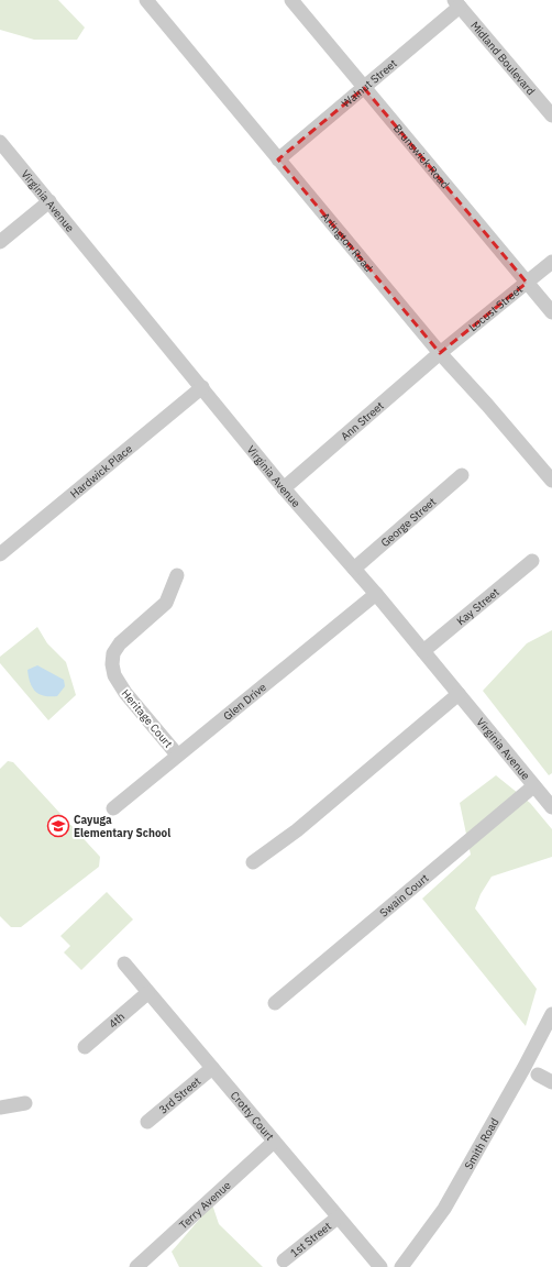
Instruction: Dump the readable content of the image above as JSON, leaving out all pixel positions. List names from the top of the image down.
{
  "streets": {
    "street": [
      "Midland Boulevard",
      "Walnut Street",
      "Brunswick Road",
      "Virginia Avenue",
      "Arlington Road",
      "Locust Street",
      "Ann Street",
      "Hardwick Place",
      "George Street",
      "Kay Street",
      "Glen Drive",
      "Heritage Court",
      "Swain Court",
      "4th",
      "3rd Street",
      "Crotty Court",
      "Smith Road",
      "Terry Avenue",
      "1st Street"
    ]
  },
  "crossings": [
    ["Midland Boulevard", "Walnut Street"],
    ["Walnut Street", "Brunswick Road"],
    ["Walnut Street", "Arlington Road"],
    ["Brunswick Road", "Locust Street"],
    ["Virginia Avenue", "Ann Street"],
    ["Virginia Avenue", "Hardwick Place"],
    ["Virginia Avenue", "George Street"],
    ["Virginia Avenue", "Kay Street"],
    ["Virginia Avenue", "Glen Drive"],
    ["Virginia Avenue", "Swain Court"],
    ["Arlington Road", "Locust Street"],
    ["Arlington Road", "Ann Street"],
    ["Locust Street", "Ann Street"],
    ["Glen Drive", "Heritage Court"],
    ["4th", "Crotty Court"],
    ["3rd Street", "Crotty Court"],
    ["Crotty Court", "Terry Avenue"],
    ["Crotty Court", "1st Street"]
  ],
  "places": {
    "school or university": ["Cayuga Elementary School"]
  }
}
